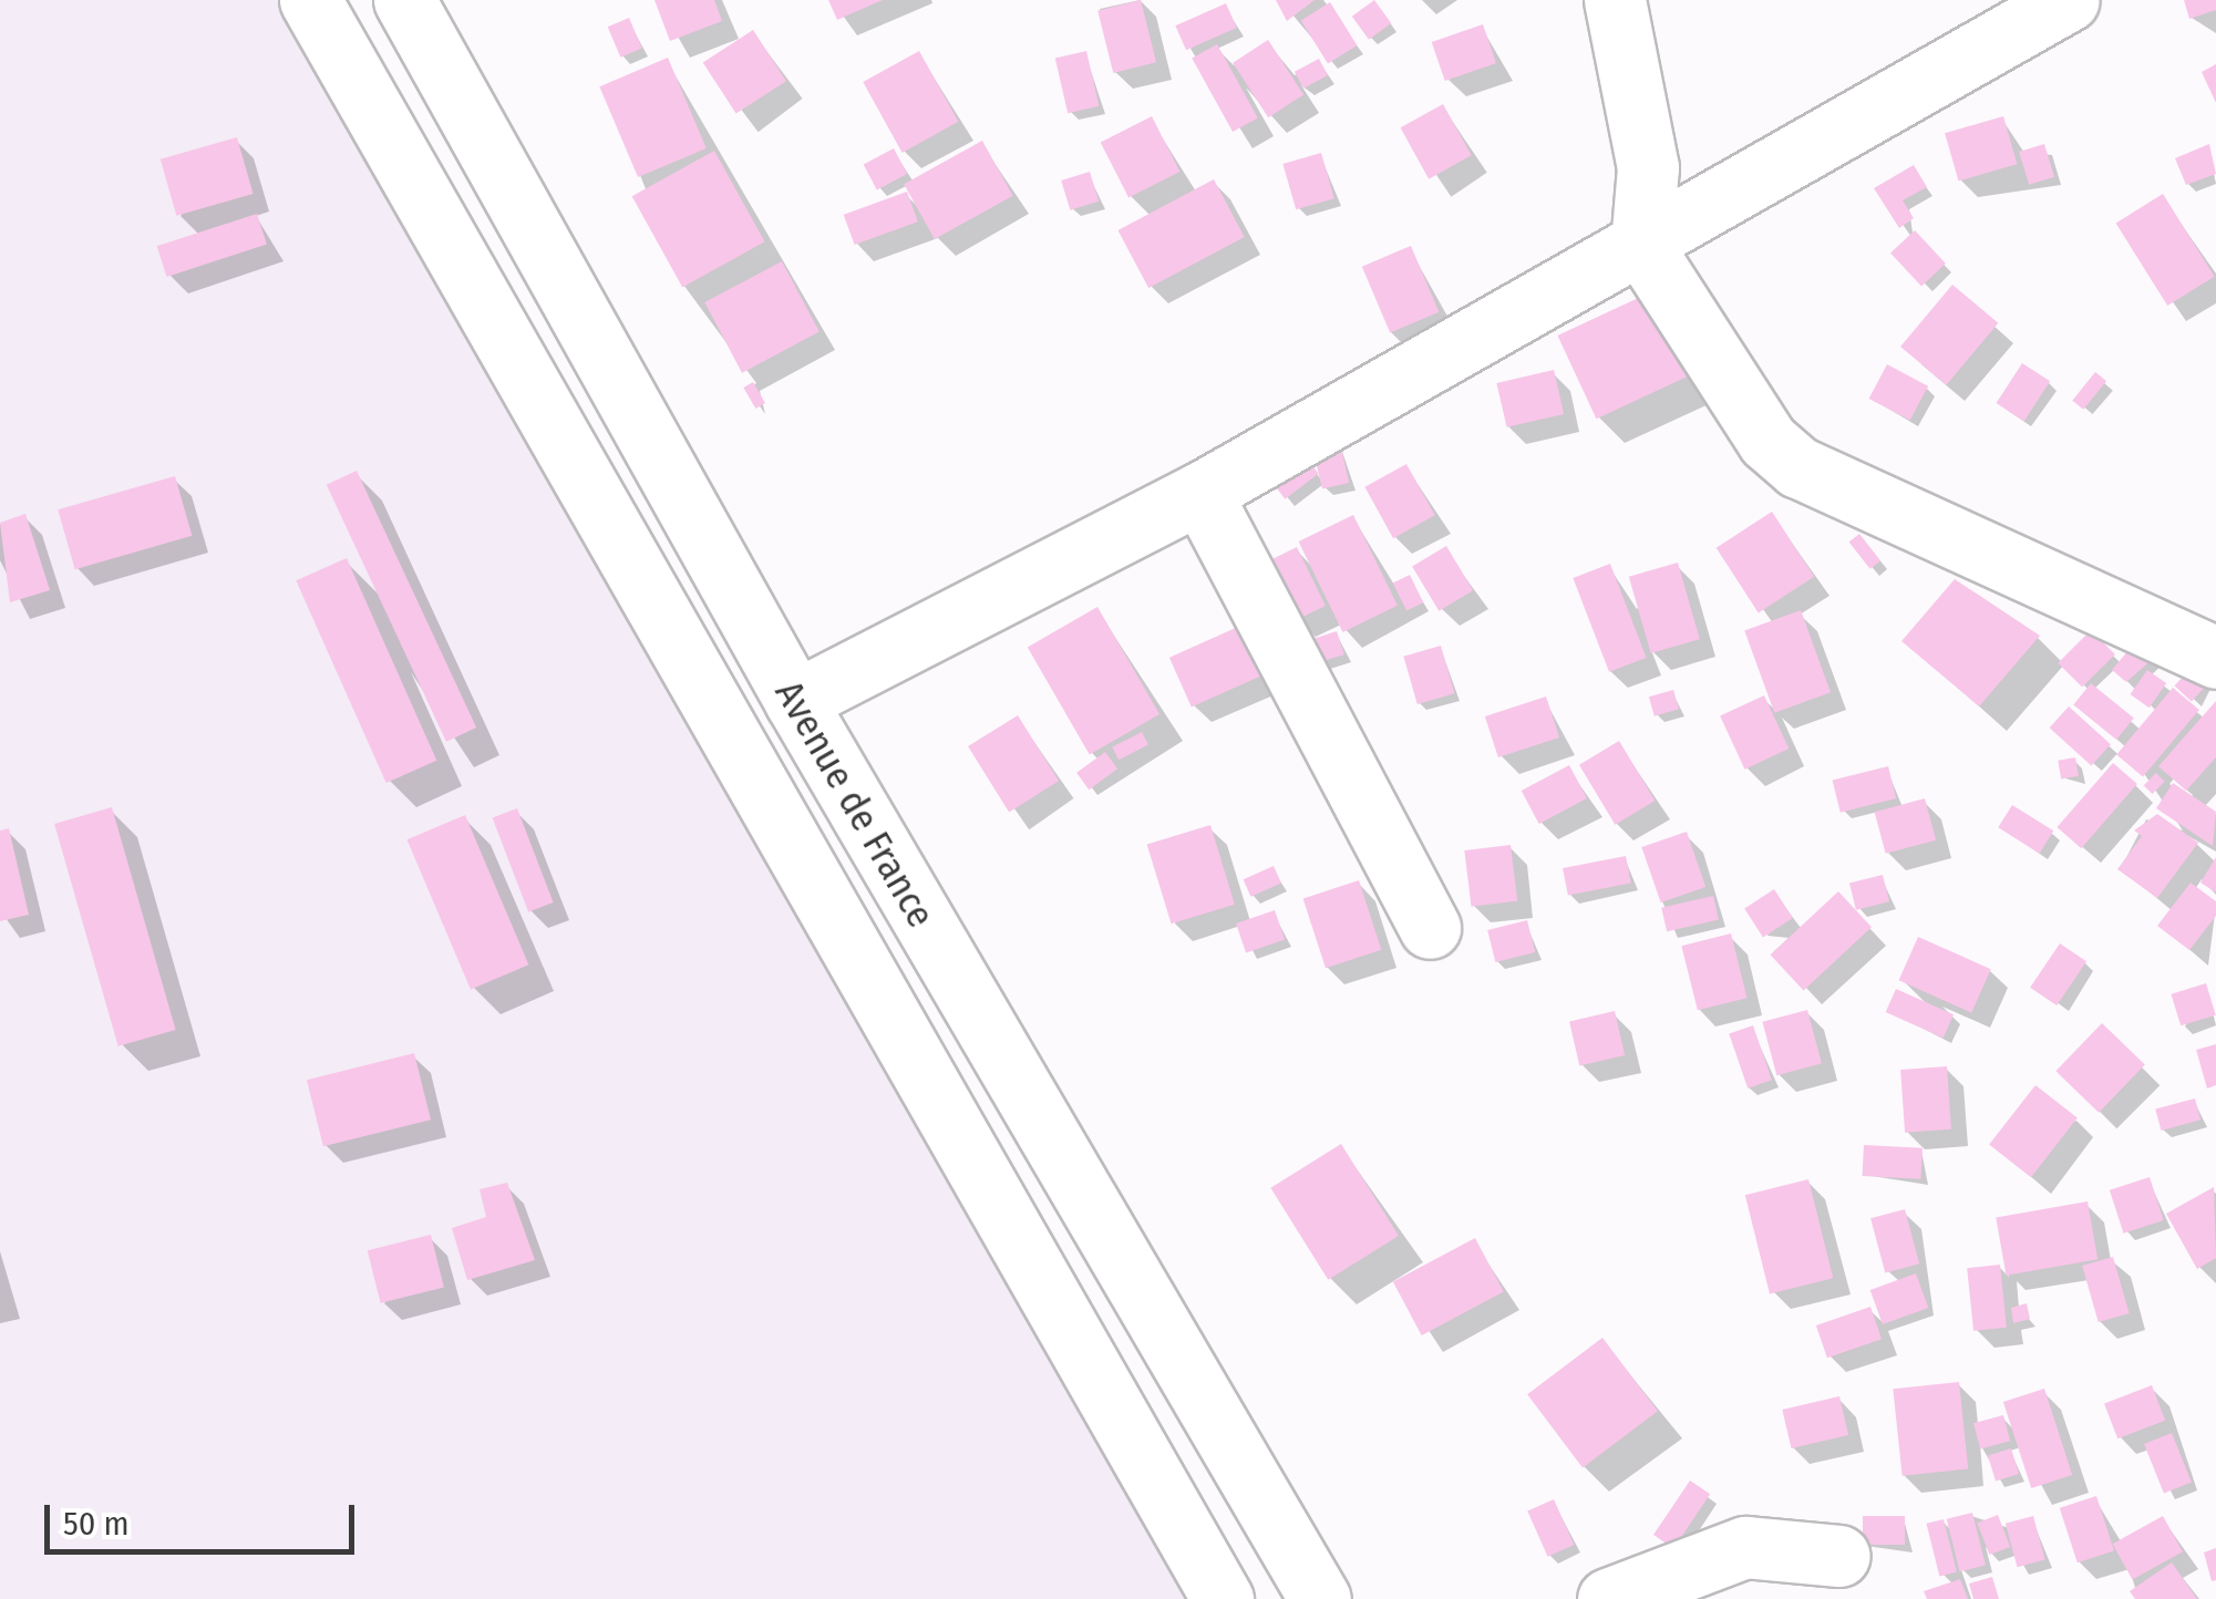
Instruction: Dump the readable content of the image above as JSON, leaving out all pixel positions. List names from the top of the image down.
{
  "streets": {
    "street": ["Avenue de France"]
  },
  "scale_bar": "50 m"
}
